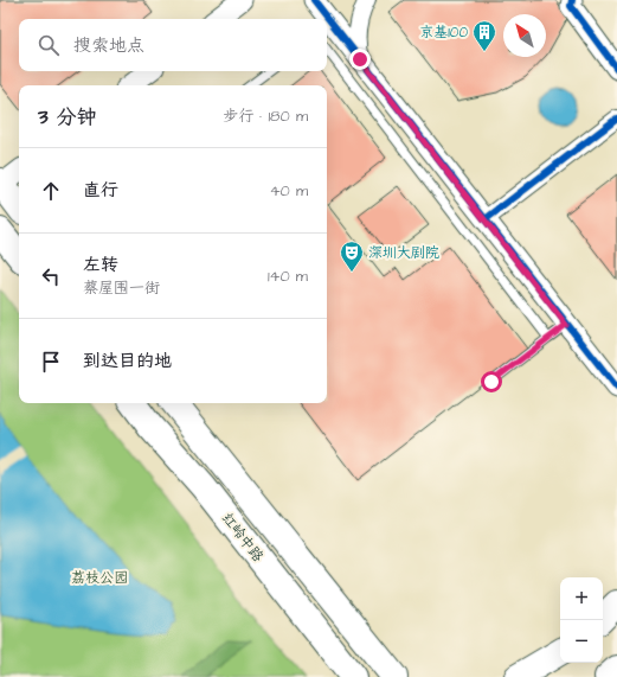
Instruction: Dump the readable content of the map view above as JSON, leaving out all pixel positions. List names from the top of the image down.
{
  "streets": {
    "main road": ["红岭中路"]
  },
  "parks": ["荔枝公园"],
  "places": {
    "building": ["京基100"],
    "theatre": ["深圳大剧院"]
  },
  "north": "top left",
  "page": {
    "search": "搜索地点",
    "heading": ["3 分钟", "步行 · 180 m"],
    "list": [
      ["直行", "40 m"],
      ["左转", "蔡屋围一街", "140 m"],
      "到达目的地"
    ],
    "map_buttons": ["+", "−"]
  }
}
